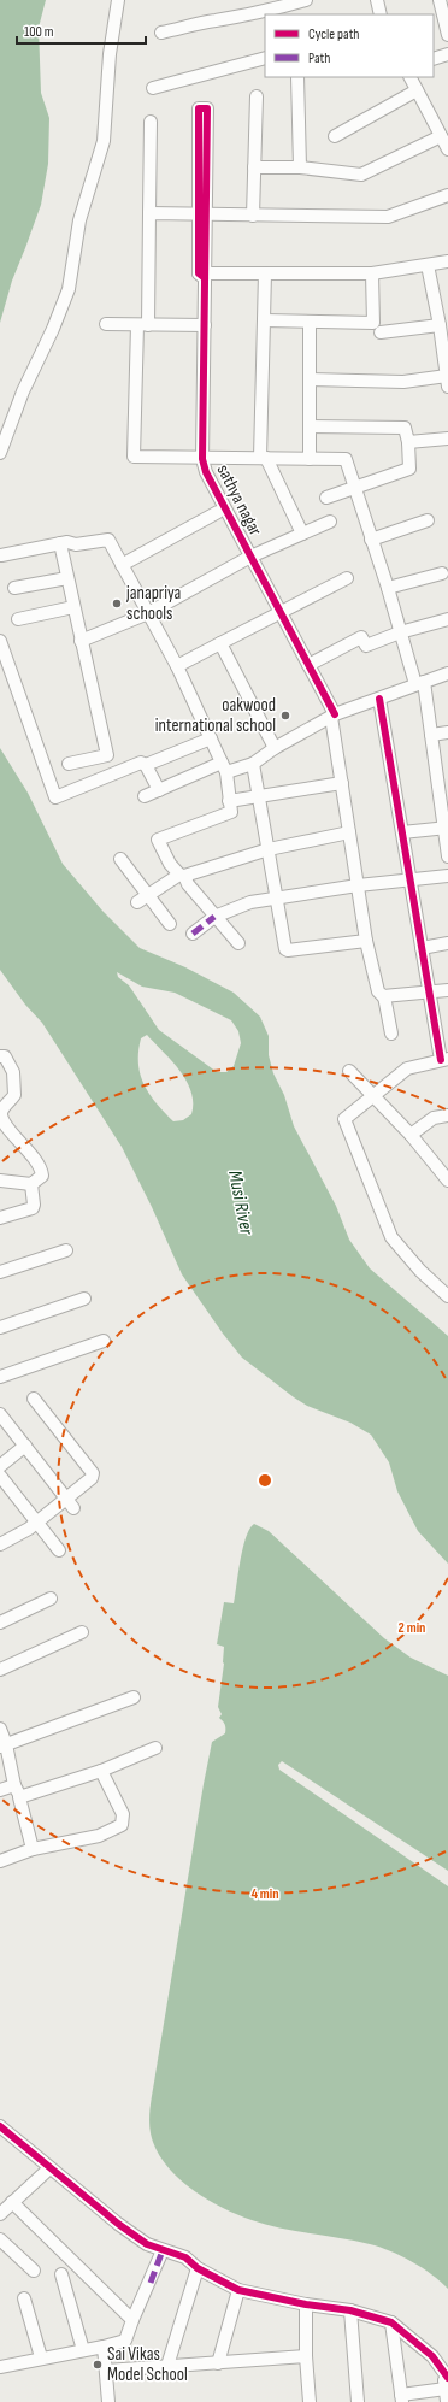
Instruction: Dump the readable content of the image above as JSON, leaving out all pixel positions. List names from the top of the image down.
{
  "streets": {
    "street": ["sathya nagar"]
  },
  "water": ["Musi River"],
  "places": ["janapriya schools", "oakwood international school", "Sai Vikas Model School"],
  "legend": ["Cycle path", "Path"],
  "scale_bar": "100 m",
  "rings": ["2 min", "4 min"]
}
